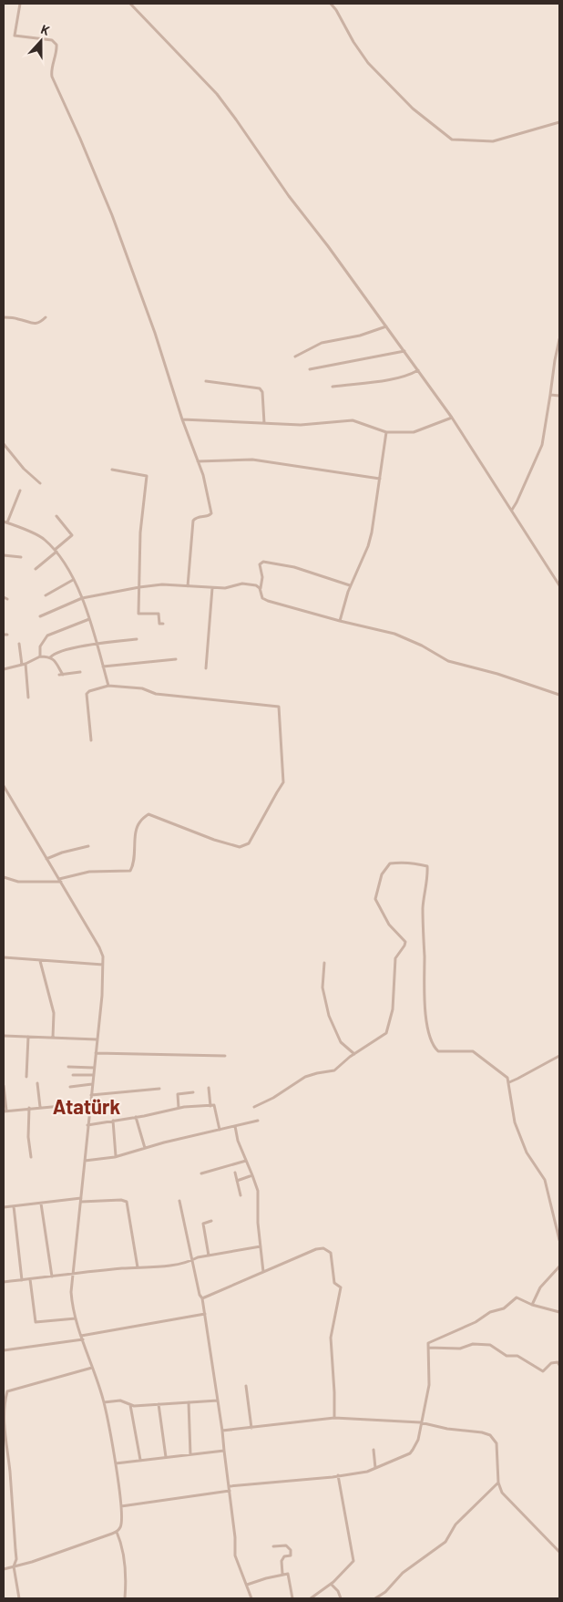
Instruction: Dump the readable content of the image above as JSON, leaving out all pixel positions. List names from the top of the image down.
{
  "districts": ["Atatürk"],
  "north": "top"
}
